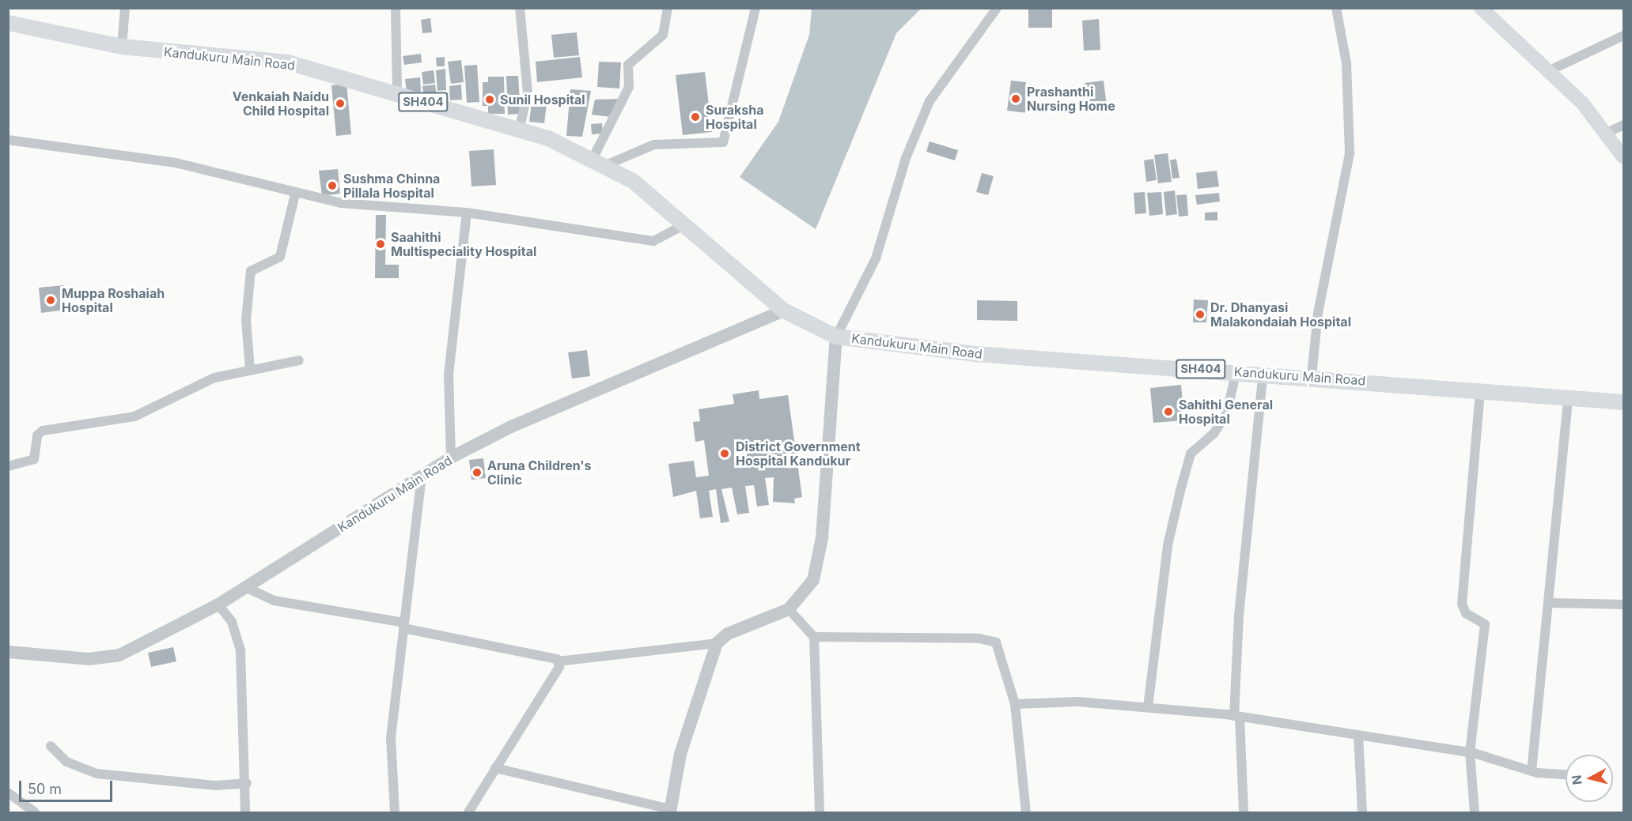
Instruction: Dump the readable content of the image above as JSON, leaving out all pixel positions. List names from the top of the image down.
{
  "streets": {
    "main road": ["Kandukuru Main Road", "SH404"]
  },
  "places": [
    "Prashanthi Nursing Home",
    "Sunil Hospital",
    "Venkaiah Naidu Child Hospital",
    "Suraksha Hospital",
    "Sushma Chinna Pillala Hospital",
    "Saahithi Multispeciality Hospital",
    "Muppa Roshaiah Hospital",
    "Dr. Dhanyasi Malakondaiah Hospital",
    "Sahithi General Hospital",
    "District Government Hospital Kandukur",
    "Aruna Children's Clinic"
  ],
  "scale_bar": "50 m",
  "north": "left"
}
